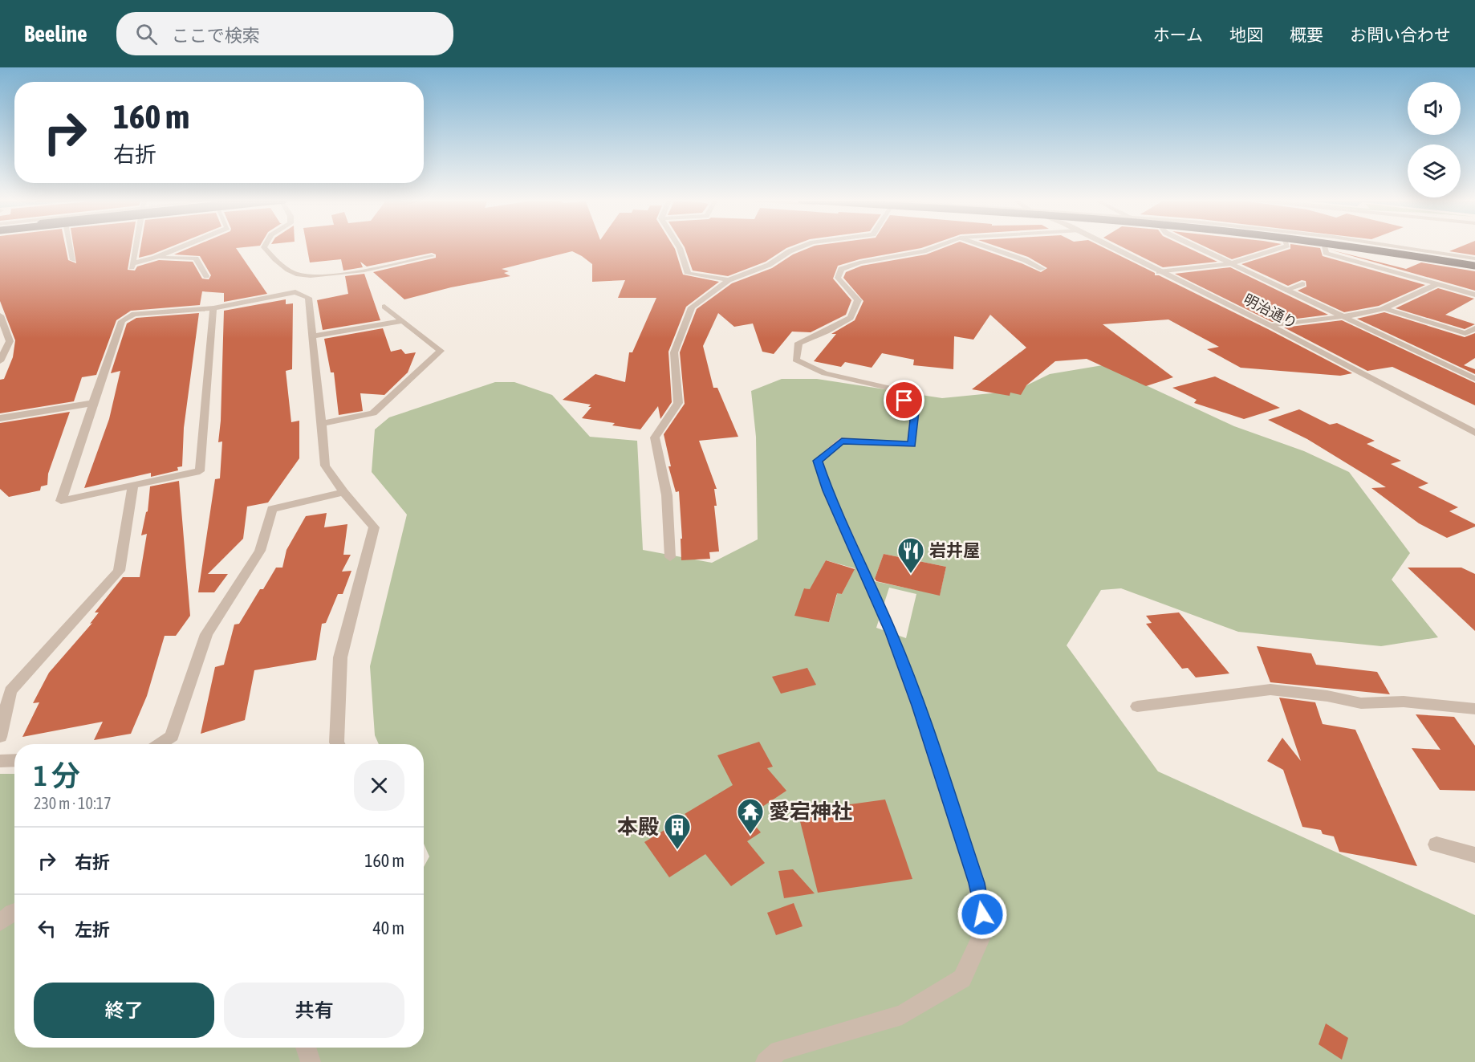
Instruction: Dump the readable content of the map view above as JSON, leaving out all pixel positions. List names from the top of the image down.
{
  "streets": {
    "street": ["明治通り"]
  },
  "places": {
    "restaurant": ["岩井屋"],
    "temple": ["愛宕神社"],
    "building": ["本殿"]
  },
  "page": {
    "header": "Beeline",
    "search": "ここで検索",
    "nav": [
      "ホーム",
      "地図",
      "概要",
      "お問い合わせ"
    ],
    "turn": ["160 m", "右折"],
    "heading": ["1 分", "230 m · 10:17"],
    "list": [
      {
        "name": "右折",
        "value": "160 m"
      },
      {
        "name": "左折",
        "value": "40 m"
      }
    ],
    "buttons": ["終了", "共有"]
  }
}
